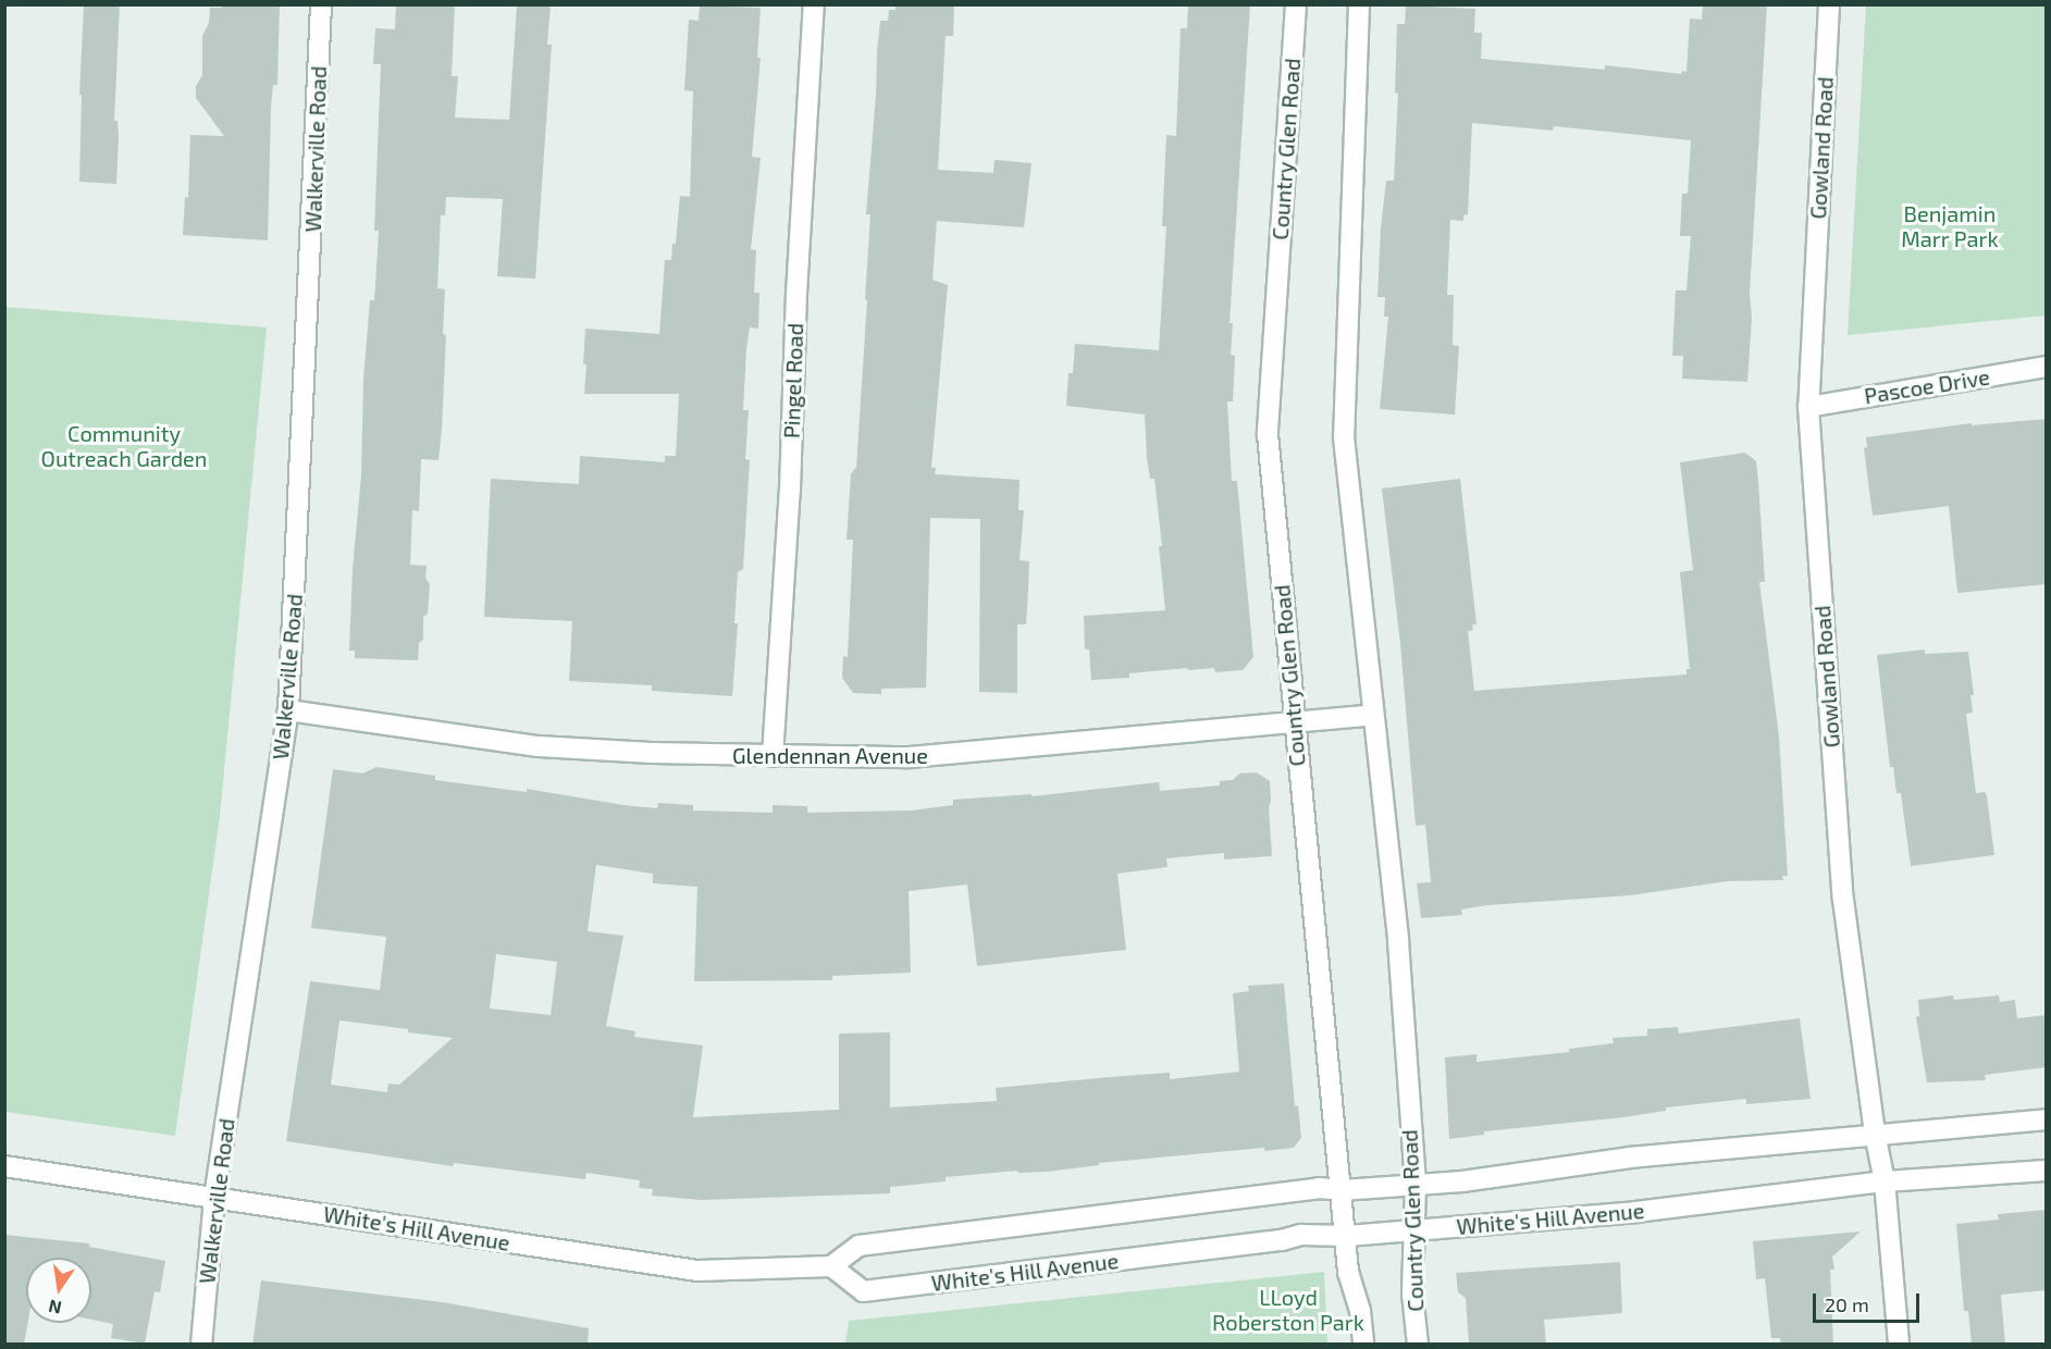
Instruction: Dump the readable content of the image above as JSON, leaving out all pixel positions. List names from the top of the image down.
{
  "streets": {
    "street": [
      "Gowland Road",
      "Walkerville Road",
      "Country Glen Road",
      "Pingel Road",
      "Pascoe Drive",
      "Glendennan Avenue",
      "White's Hill Avenue"
    ]
  },
  "crossings": [
    ["Gowland Road", "Pascoe Drive"],
    ["Gowland Road", "White's Hill Avenue"],
    ["Walkerville Road", "Glendennan Avenue"],
    ["Walkerville Road", "White's Hill Avenue"],
    ["Country Glen Road", "Glendennan Avenue"],
    ["Country Glen Road", "White's Hill Avenue"],
    ["Pingel Road", "Glendennan Avenue"]
  ],
  "parks": ["Benjamin Marr Park", "Community Outreach Garden", "LLoyd Roberston Park"],
  "scale_bar": "20 m",
  "north": "bottom"
}
